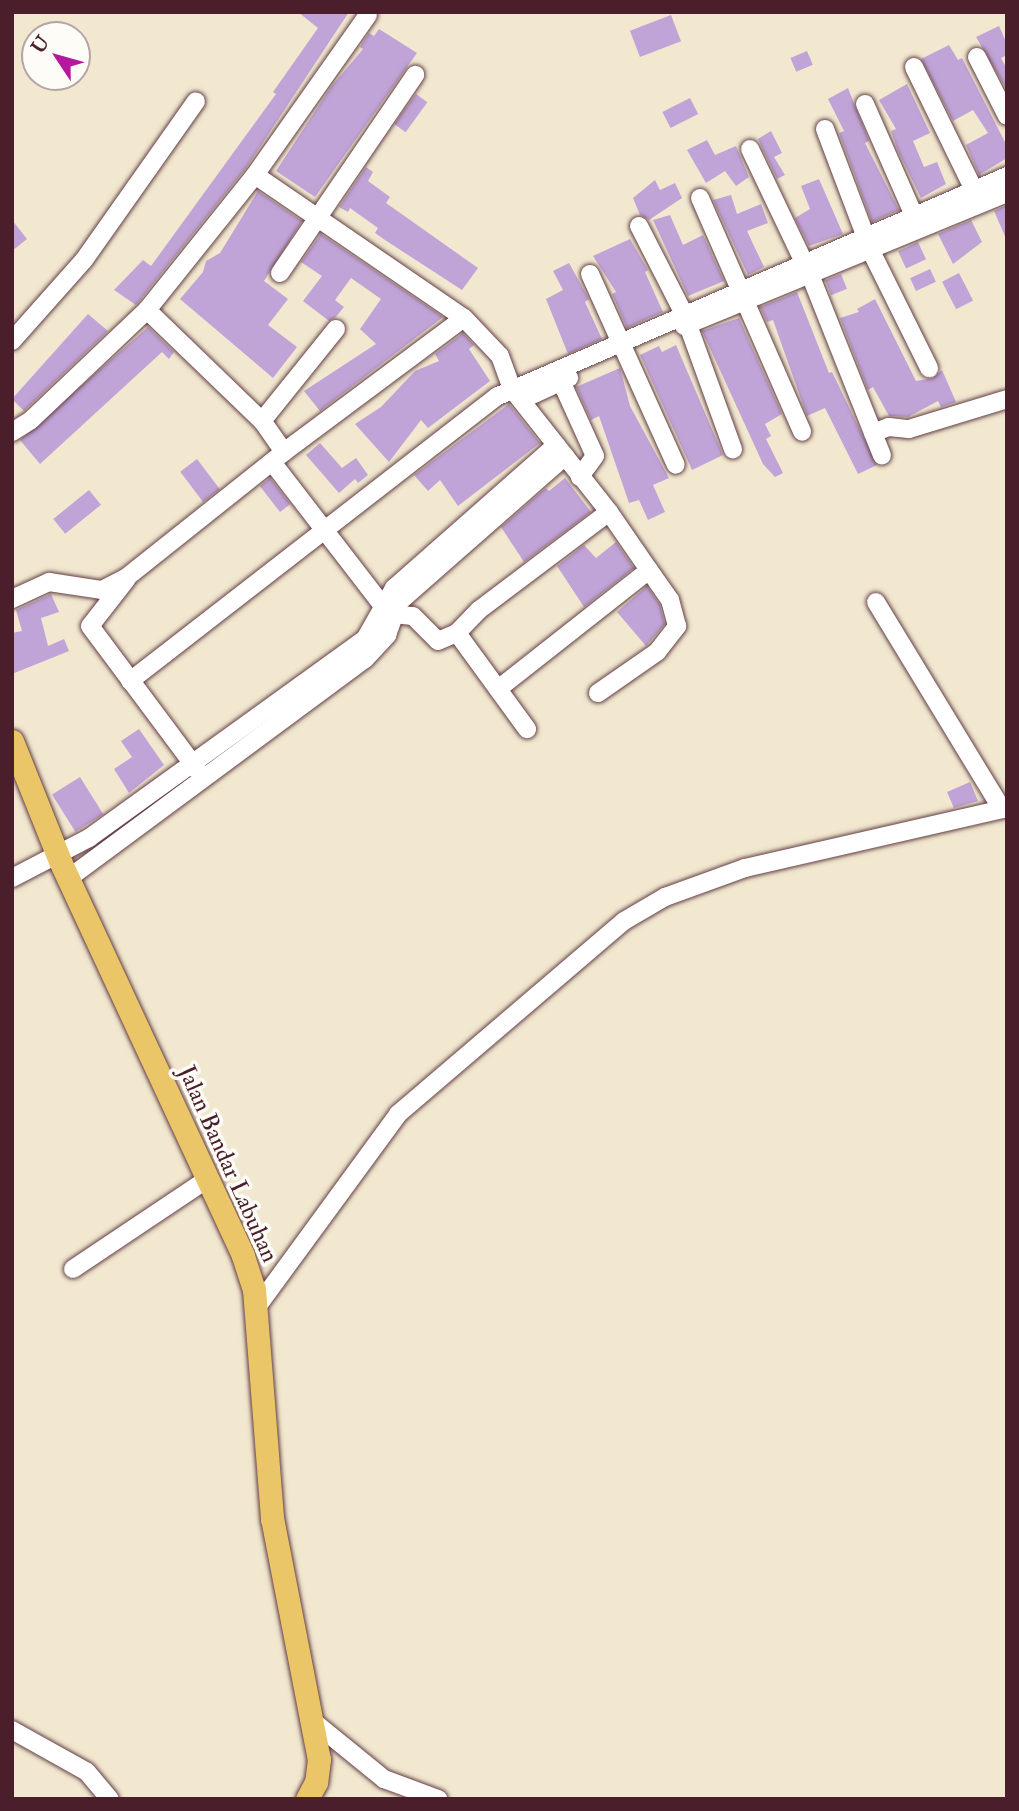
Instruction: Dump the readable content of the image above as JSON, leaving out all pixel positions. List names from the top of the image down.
{
  "streets": {
    "main road": ["Jalan Bandar Labuhan"]
  },
  "north": "top left"
}
